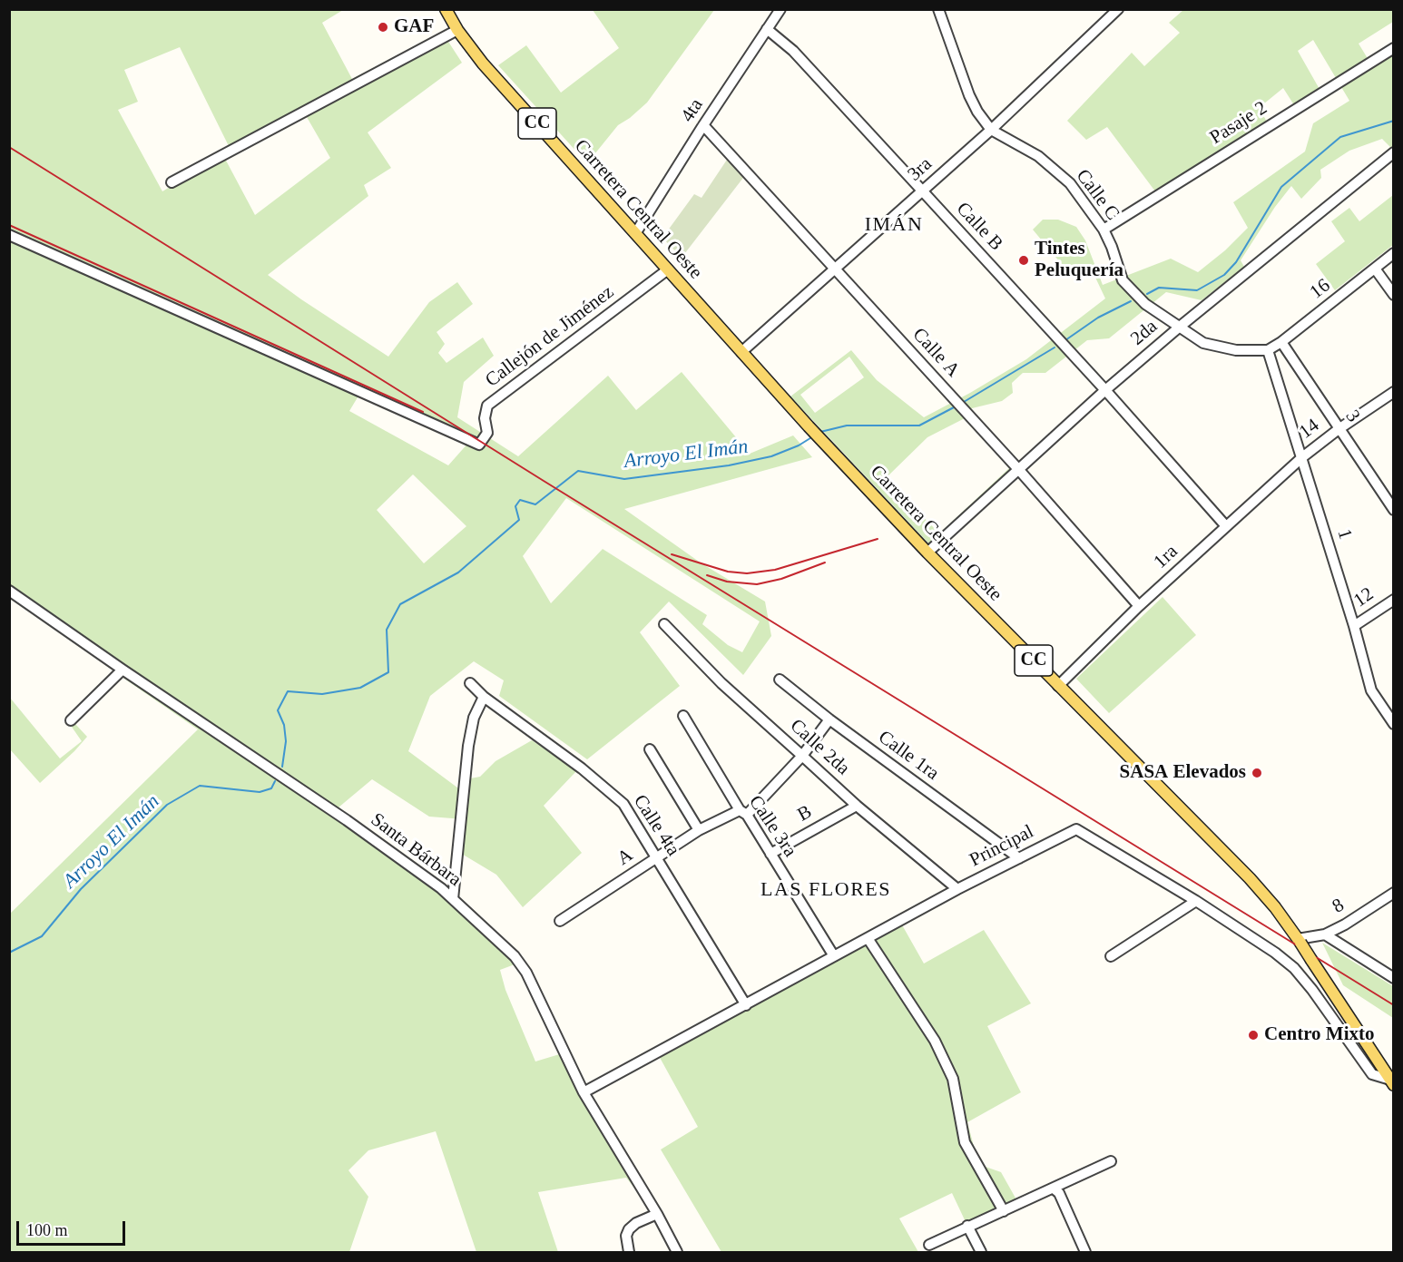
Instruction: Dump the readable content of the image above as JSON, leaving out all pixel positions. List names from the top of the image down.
{
  "streets": {
    "main road": ["CC", "Carretera Central Oeste"],
    "street": [
      "4ta",
      "Pasaje 2",
      "3ra",
      "Calle C",
      "Calle B",
      "16",
      "2da",
      "Callejón de Jiménez",
      "Calle A",
      "3",
      "14",
      "1",
      "1ra",
      "12",
      "Calle 2da",
      "Calle 1ra",
      "B",
      "Calle 4ta",
      "Calle 3ra",
      "Principal",
      "Santa Bárbara",
      "A",
      "8"
    ]
  },
  "crossings": [
    ["4ta", "Carretera Central Oeste"],
    ["4ta", "Calle B"],
    ["4ta", "Calle A"],
    ["Pasaje 2", "Calle C"],
    ["3ra", "Calle C"],
    ["3ra", "Carretera Central Oeste"],
    ["3ra", "Calle B"],
    ["3ra", "Calle A"],
    ["Calle C", "16"],
    ["Calle C", "2da"],
    ["Calle C", "1"],
    ["Carretera Central Oeste", "2da"],
    ["Carretera Central Oeste", "Callejón de Jiménez"],
    ["Carretera Central Oeste", "1ra"],
    ["Carretera Central Oeste", "Principal"],
    ["Carretera Central Oeste", "8"],
    ["Calle B", "2da"],
    ["Calle B", "1ra"],
    ["16", "3"],
    ["16", "1"],
    ["2da", "Calle A"],
    ["Calle A", "1ra"],
    ["3", "14"],
    ["14", "1"],
    ["14", "1ra"],
    ["1", "1ra"],
    ["1", "12"],
    ["Calle 2da", "B"],
    ["Calle 2da", "Principal"],
    ["Calle 2da", "A"],
    ["Calle 1ra", "Principal"],
    ["Calle 1ra", "A"],
    ["B", "Calle 3ra"],
    ["Calle 4ta", "Principal"],
    ["Calle 4ta", "A"],
    ["Calle 3ra", "Principal"],
    ["Calle 3ra", "A"],
    ["Principal", "Santa Bárbara"]
  ],
  "districts": ["IMÁN", "LAS FLORES"],
  "water": ["Arroyo El Imán"],
  "places": [
    "GAF",
    "Tintes Peluquería",
    "SASA Elevados",
    "Centro Mixto"
  ],
  "scale_bar": "100 m"
}
